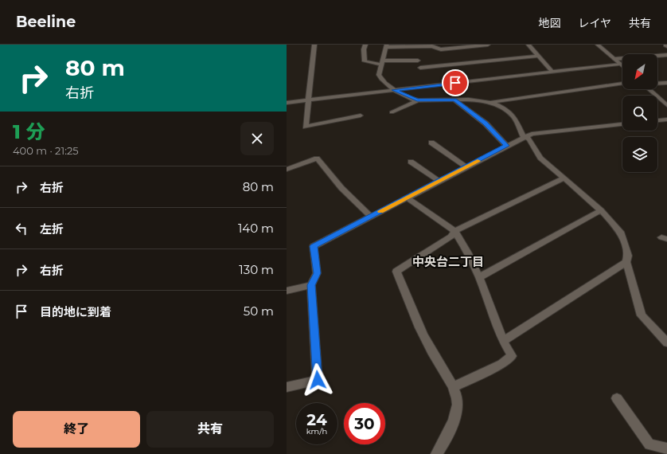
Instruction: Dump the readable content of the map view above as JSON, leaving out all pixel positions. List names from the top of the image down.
{
  "districts": ["中央台二丁目"],
  "north": "bottom left",
  "page": {
    "header": "Beeline",
    "nav": ["地図", "レイヤ", "共有"],
    "turn": ["80 m", "右折"],
    "heading": ["1 分", "400 m · 21:25"],
    "list": [
      {
        "name": "右折",
        "value": "80 m"
      },
      {
        "name": "左折",
        "value": "140 m"
      },
      {
        "name": "右折",
        "value": "130 m"
      },
      {
        "name": "目的地に到着",
        "value": "50 m"
      }
    ],
    "speed": "24 km/h",
    "limit": "30",
    "buttons": ["終了", "共有"]
  }
}
